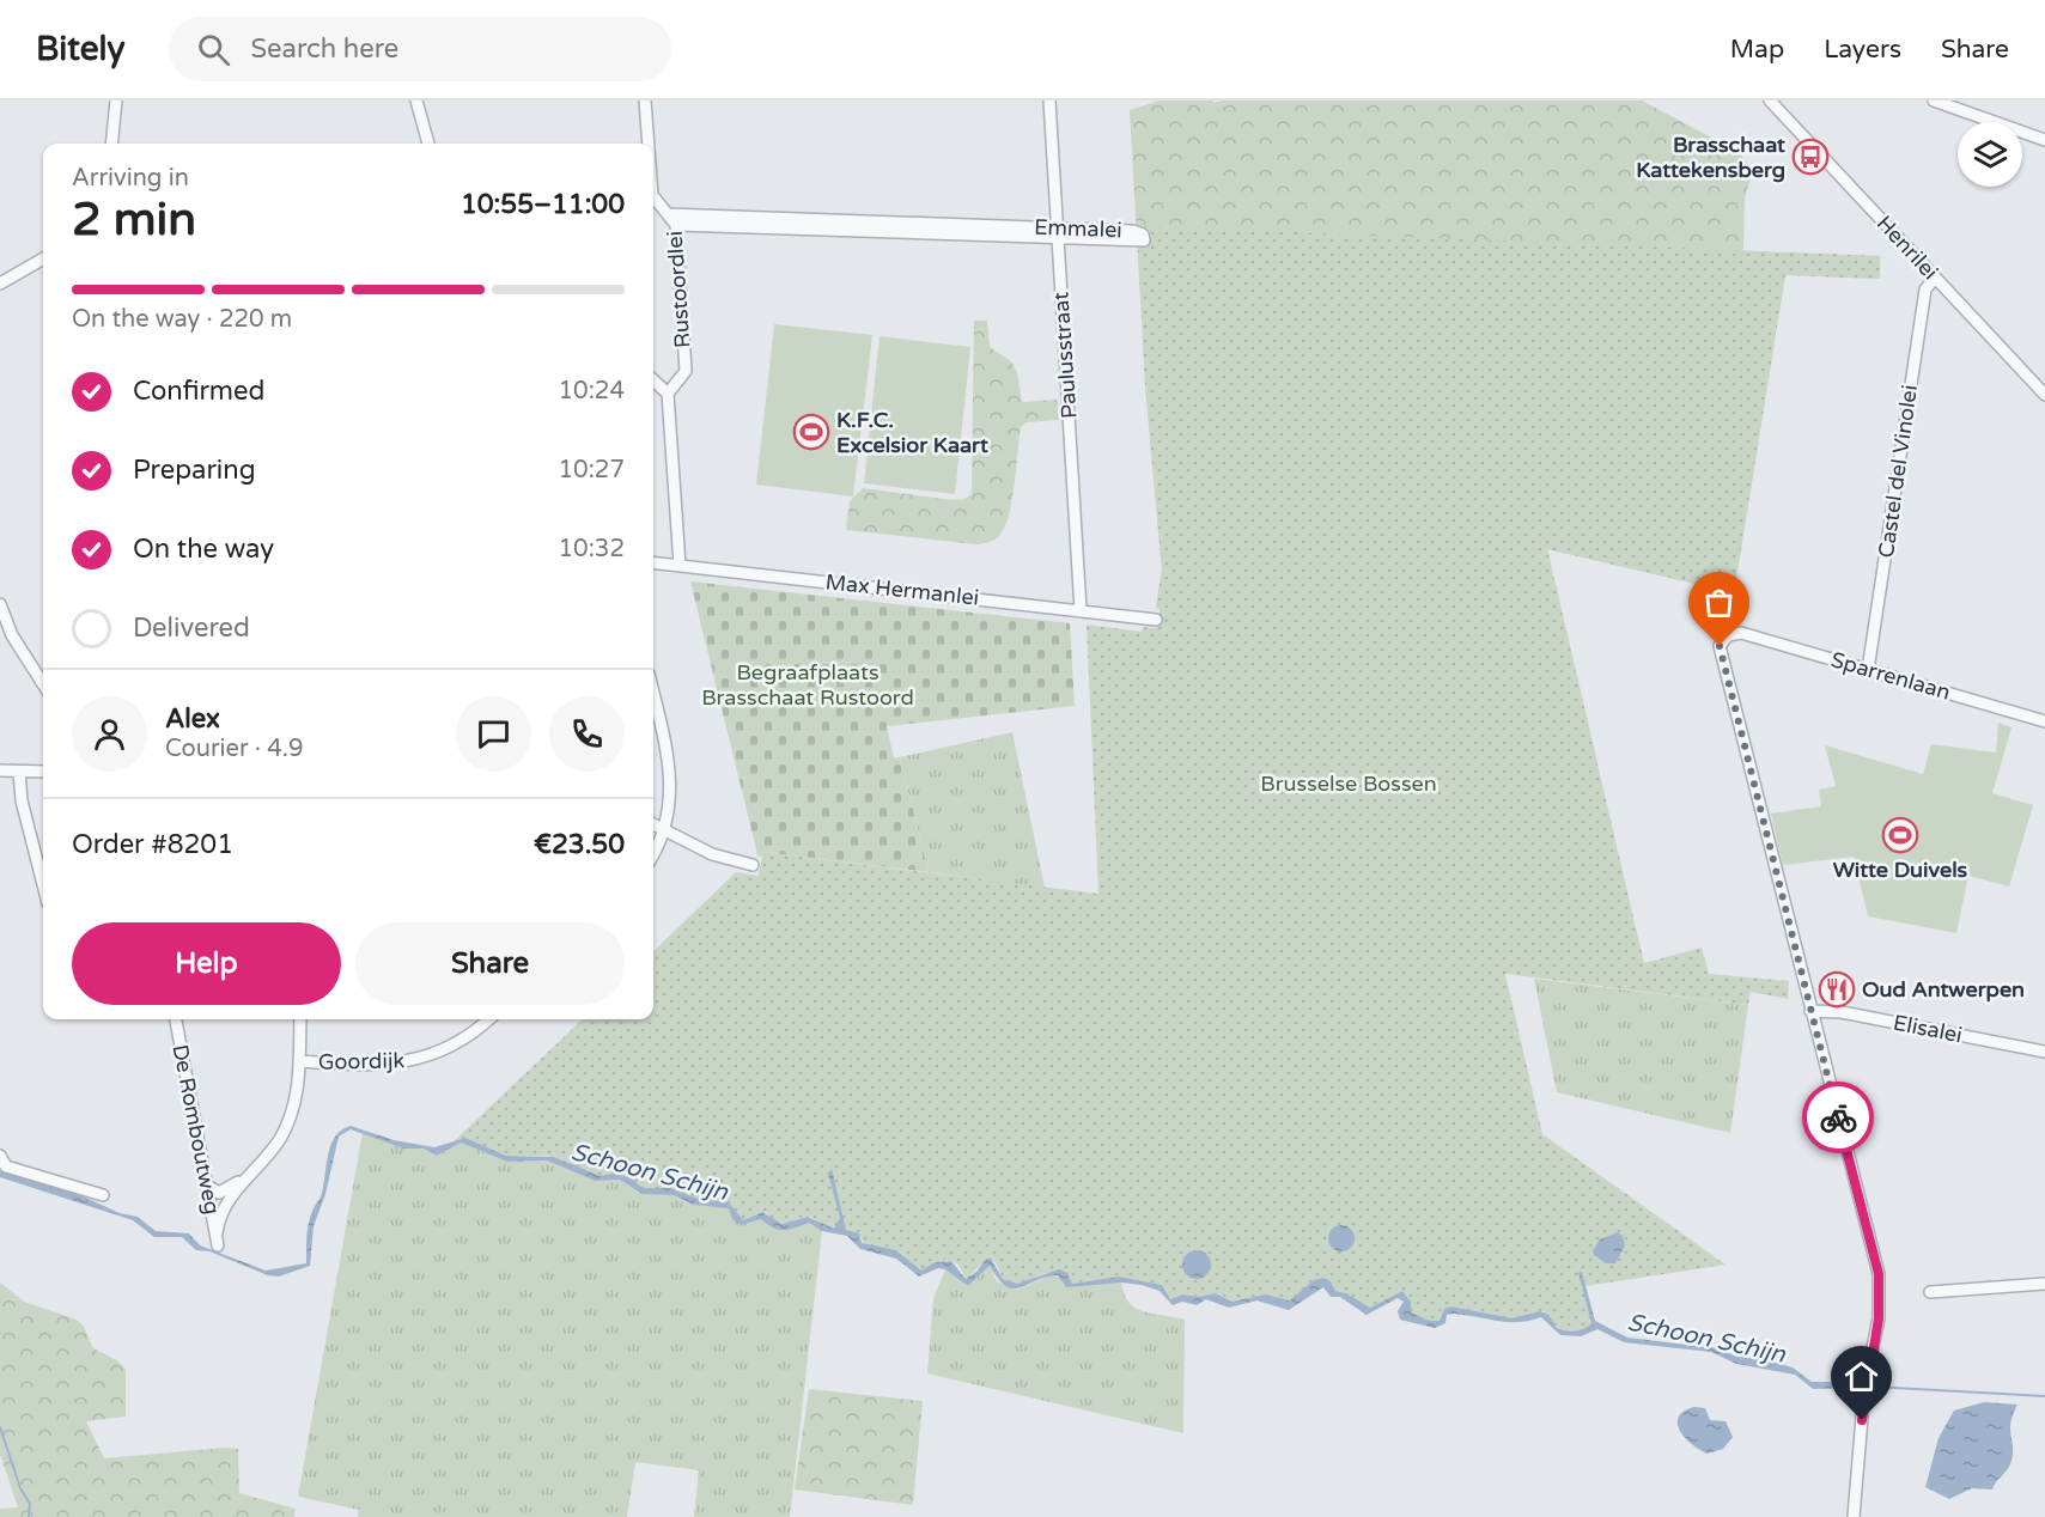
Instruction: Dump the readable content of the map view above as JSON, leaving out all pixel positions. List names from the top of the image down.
{
  "streets": {
    "street": [
      "Emmalei",
      "Henrilei",
      "Rustoordlei",
      "Paulusstraat",
      "Castel del Vinolei",
      "Max Hermanlei",
      "Sparrenlaan",
      "Elisalei",
      "Goordijk",
      "De Romboutweg"
    ]
  },
  "crossings": [
    ["Emmalei", "Rustoordlei"],
    ["Emmalei", "Paulusstraat"],
    ["Henrilei", "Castel del Vinolei"],
    ["Paulusstraat", "Max Hermanlei"],
    ["Castel del Vinolei", "Sparrenlaan"],
    ["Sparrenlaan", "Elisalei"]
  ],
  "water": ["Schoon Schijn"],
  "parks": ["Begraafplaats Brasschaat Rustoord", "Brusselse Bossen"],
  "places": {
    "bus stop": ["Brasschaat Kattekensberg"],
    "sports": ["K.F.C. Excelsior Kaart", "Witte Duivels"],
    "restaurant": ["Oud Antwerpen"]
  },
  "page": {
    "header": "Bitely",
    "search": "Search here",
    "nav": ["Map", "Layers", "Share"],
    "heading": ["2 min", "Arriving in", "10:55–11:00"],
    "panel": [
      "Alex",
      "Courier · 4.9",
      "Order #8201",
      "€23.50"
    ],
    "bar": "On the way · 220 m",
    "list": [
      ["Confirmed", "10:24"],
      ["Preparing", "10:27"],
      ["On the way", "10:32"],
      "Delivered"
    ],
    "buttons": ["Help", "Share"]
  }
}
